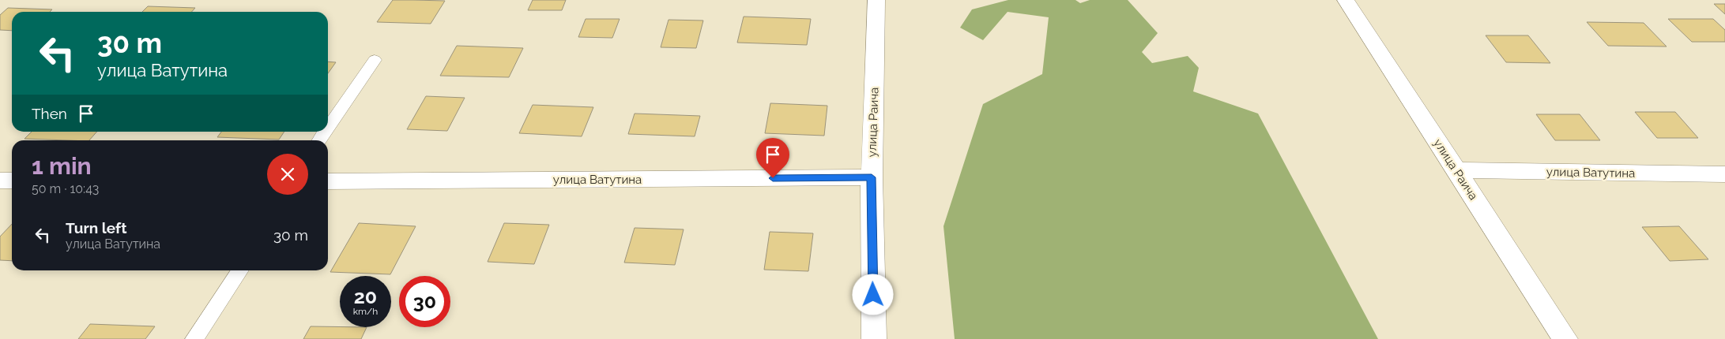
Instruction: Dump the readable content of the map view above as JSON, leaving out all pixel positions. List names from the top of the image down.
{
  "streets": {
    "street": ["улица Раича", "улица Ватутина"]
  },
  "crossings": [
    ["улица Раича", "улица Ватутина"]
  ],
  "page": {
    "turn": ["30 m", "улица Ватутина"],
    "then": "Then",
    "heading": ["1 min", "50 m · 10:43"],
    "list": [
      {
        "name": "Turn left",
        "note": "улица Ватутина",
        "value": "30 m"
      }
    ],
    "speed": "20 km/h",
    "limit": "30"
  }
}
